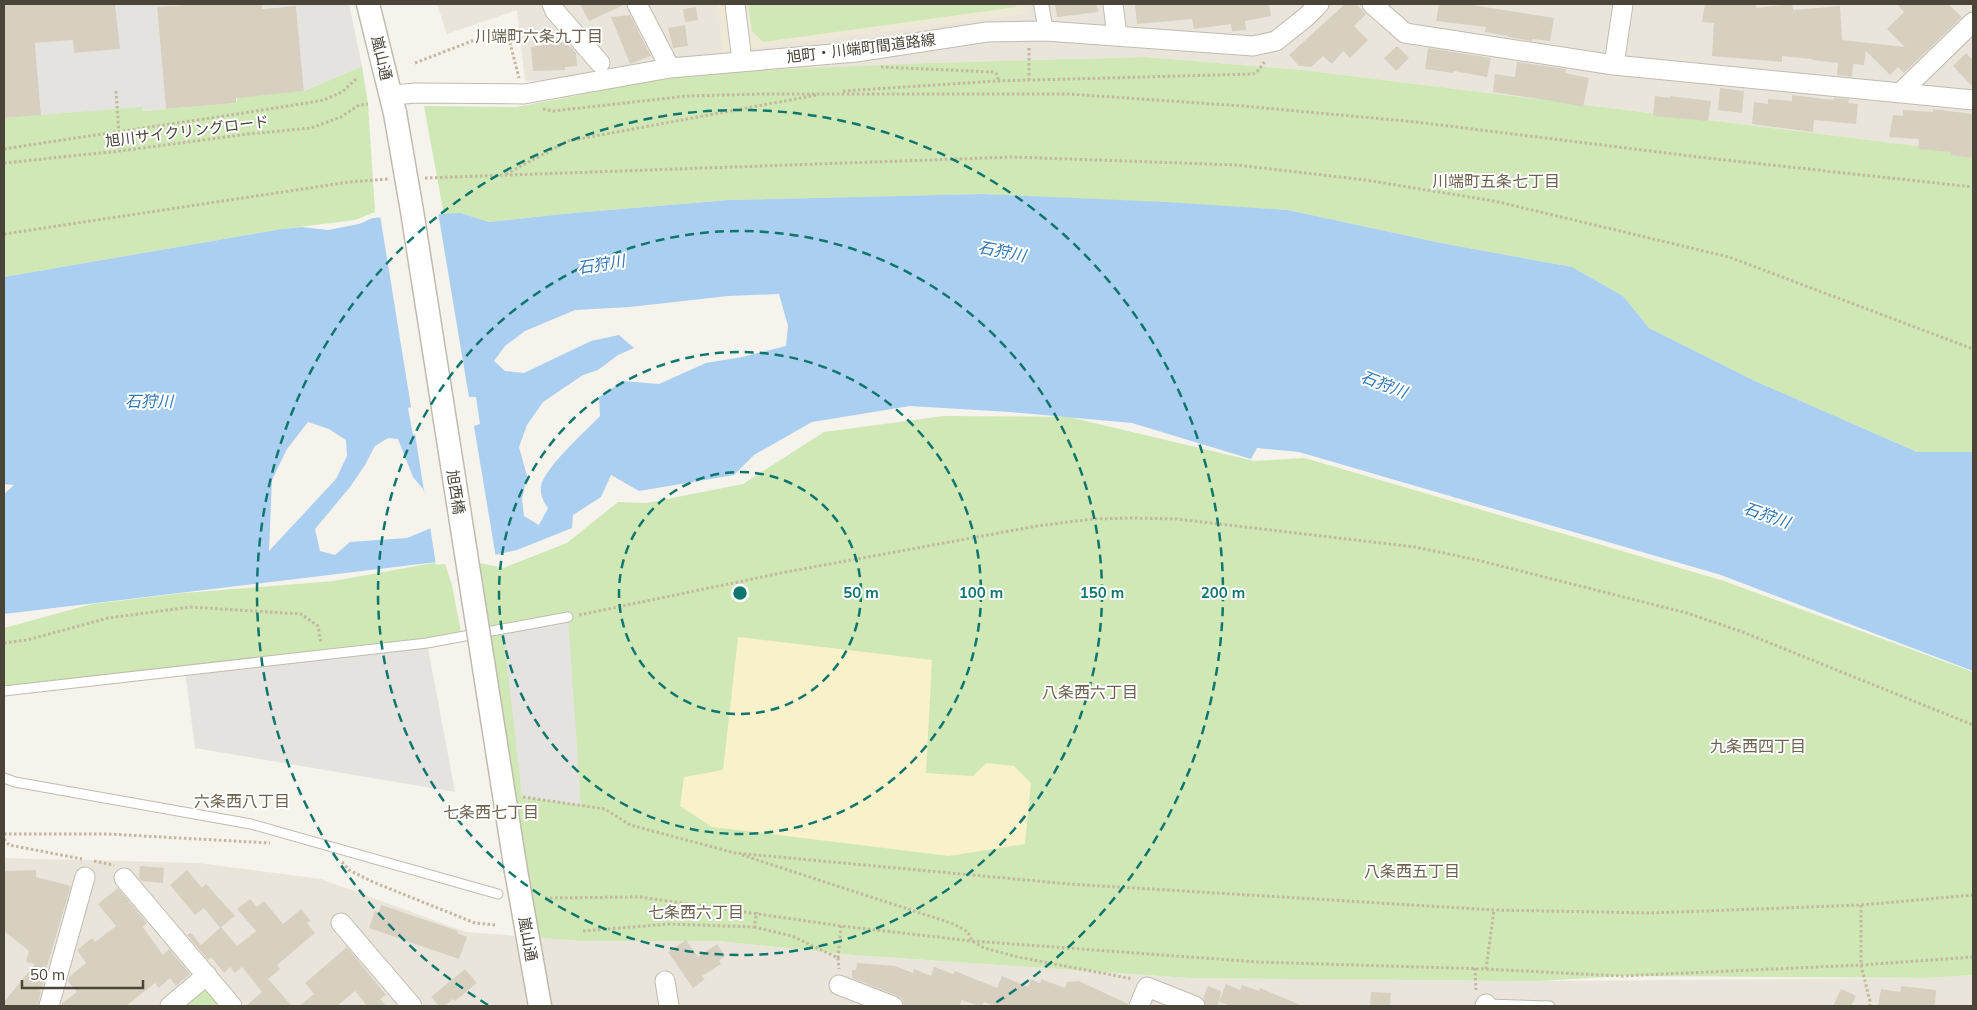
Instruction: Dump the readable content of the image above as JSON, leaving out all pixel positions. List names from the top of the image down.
{
  "streets": {
    "street": ["旭町・川端町間道路線", "嵐山通", "旭西橋"],
    "path": ["旭川サイクリングロード"]
  },
  "crossings": [
    ["旭町・川端町間道路線", "嵐山通"],
    ["旭町・川端町間道路線", "旭西橋"],
    ["嵐山通", "旭西橋"]
  ],
  "districts": [
    "川端町六条九丁目",
    "川端町五条七丁目",
    "八条西六丁目",
    "九条西四丁目",
    "六条西八丁目",
    "七条西七丁目",
    "八条西五丁目",
    "七条西六丁目"
  ],
  "water": ["石狩川"],
  "scale_bar": "50 m",
  "rings": [
    "50 m",
    "100 m",
    "150 m",
    "200 m"
  ]
}
